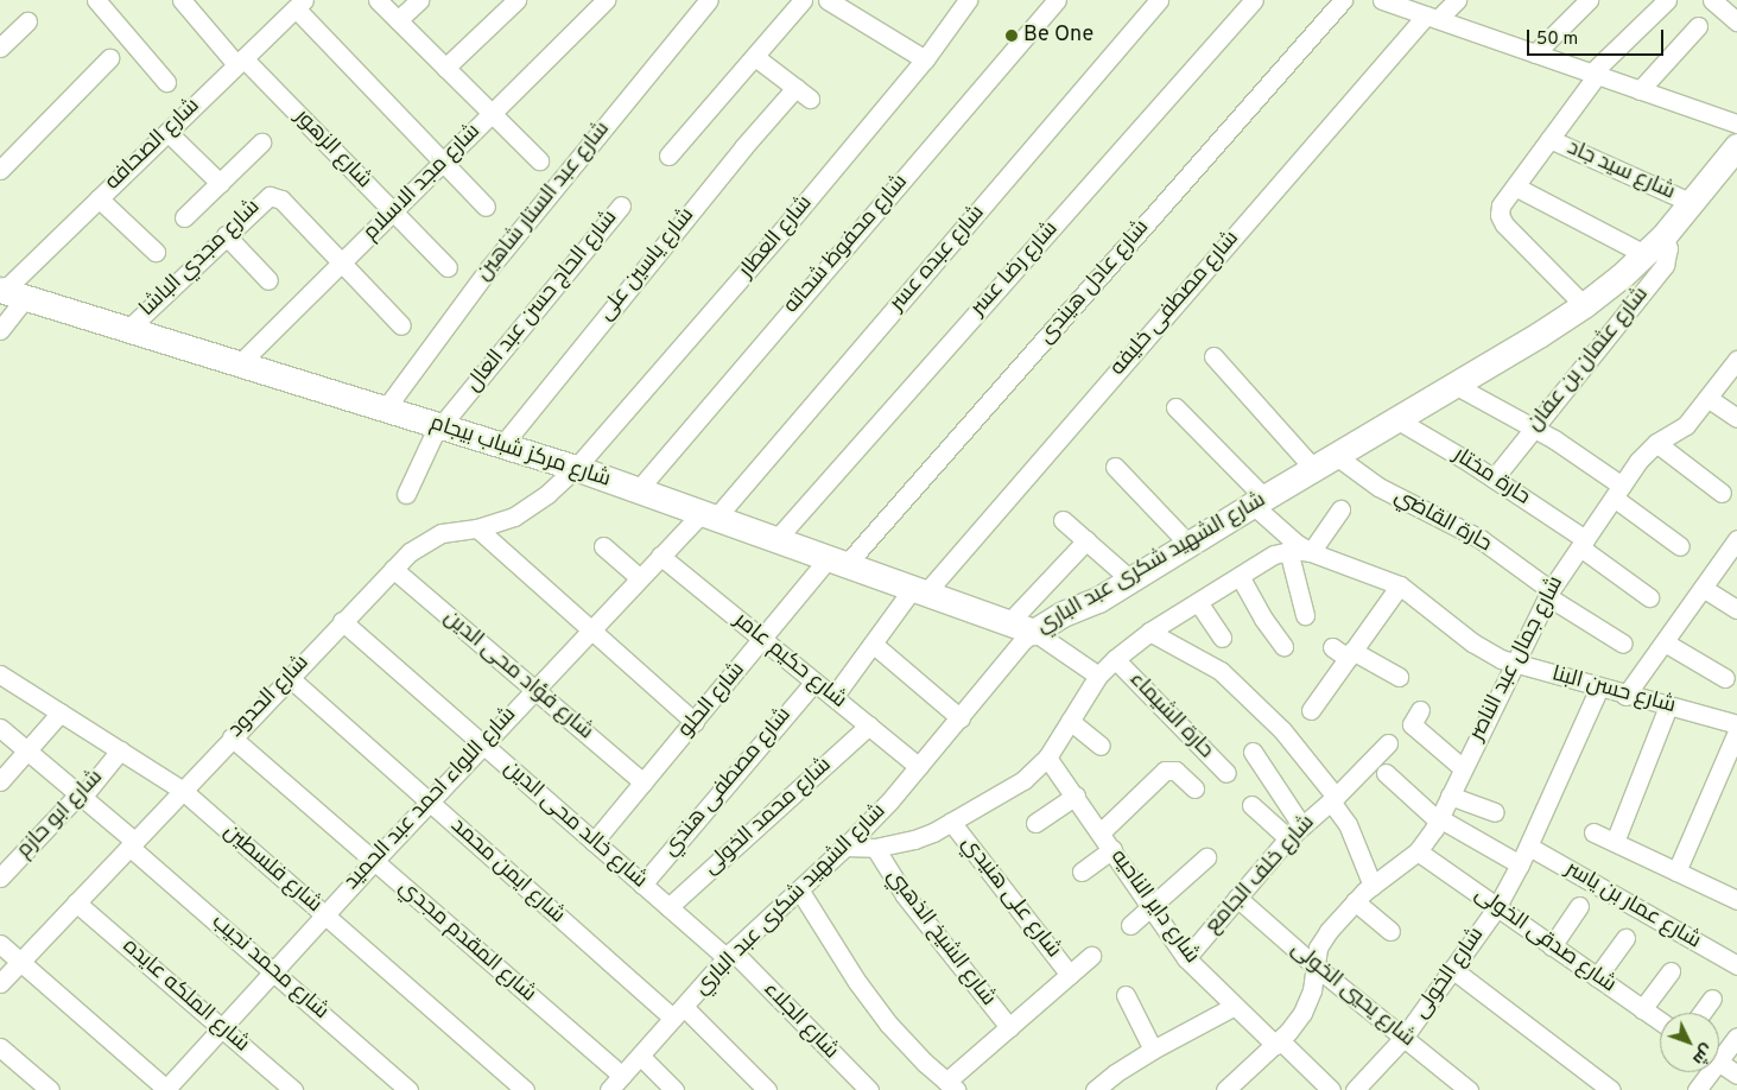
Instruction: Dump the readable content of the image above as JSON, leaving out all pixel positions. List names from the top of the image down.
{
  "streets": {
    "main road": ["شارع مركز شباب بيجام", "شارع الشهيد شكرى عبد الباري"],
    "street": [
      "شارع الصحافه",
      "شارع الزهور",
      "شارع سيد جاد",
      "شارع مجد الاسلام",
      "شارع عبد الستار شاهين",
      "شارع العطار",
      "شارع محفوظ شحاته",
      "شارع مجدي الباشا",
      "شارع عبده عسر",
      "شارع ياسين على",
      "شارع رضا عسر",
      "شارع عادل هيندى",
      "شارع الحاج حسن عبد العال",
      "شارع مصطفى خليفه",
      "شارع عثمان بن عفان",
      "حارة مختار",
      "حارة القاضي",
      "شارع جمال عبد الناصر",
      "شارع حكيم عامر",
      "شارع فؤاد محى الدين",
      "شارع حسن البنا",
      "شارع الحدود",
      "شارع الحلو",
      "حارة الشيماء",
      "شارع مصطفى هندي",
      "شارع اللواء احمد عبد الحميد",
      "شارع ابو حازم",
      "شارع محمد الخولى",
      "شارع خالد محى الدين",
      "شارع فلسطين",
      "شارع ايمن محمد",
      "شارع خلف الجامع",
      "شارع على هنيدي",
      "شارع عمار بن ياسر",
      "شارع داير الناحيه",
      "شارع الشيخ الذهبي",
      "شارع صدقى الخولى",
      "شارع المقدم مجدي",
      "شارع محمد نجيب",
      "شارع الخولى",
      "شارع يحيي الخولى",
      "شارع الملكه عايده",
      "شارع الجلاء"
    ]
  },
  "crossings": [
    ["شارع الصحافه", "شارع الزهور"],
    ["شارع الصحافه", "شارع مركز شباب بيجام"],
    ["شارع الزهور", "شارع مجد الاسلام"],
    ["شارع سيد جاد", "شارع الشهيد شكرى عبد الباري"],
    ["شارع مجد الاسلام", "شارع مجدي الباشا"],
    ["شارع مجد الاسلام", "شارع مركز شباب بيجام"],
    ["شارع عبد الستار شاهين", "شارع مركز شباب بيجام"],
    ["شارع العطار", "شارع مركز شباب بيجام"],
    ["شارع العطار", "شارع الحدود"],
    ["شارع محفوظ شحاته", "شارع مركز شباب بيجام"],
    ["شارع مجدي الباشا", "شارع مركز شباب بيجام"],
    ["شارع عبده عسر", "شارع مركز شباب بيجام"],
    ["شارع عبده عسر", "شارع اللواء احمد عبد الحميد"],
    ["شارع ياسين على", "شارع مركز شباب بيجام"],
    ["شارع رضا عسر", "شارع مركز شباب بيجام"],
    ["شارع عادل هيندى", "شارع مركز شباب بيجام"],
    ["شارع عادل هيندى", "شارع الحلو"],
    ["شارع الحاج حسن عبد العال", "شارع مركز شباب بيجام"],
    ["شارع مصطفى خليفه", "شارع مركز شباب بيجام"],
    ["شارع مصطفى خليفه", "شارع حكيم عامر"],
    ["شارع عثمان بن عفان", "حارة مختار"],
    ["شارع عثمان بن عفان", "شارع الشهيد شكرى عبد الباري"],
    ["شارع مركز شباب بيجام", "شارع الشهيد شكرى عبد الباري"],
    ["شارع مركز شباب بيجام", "شارع الحدود"],
    ["شارع مركز شباب بيجام", "شارع الحلو"],
    ["شارع مركز شباب بيجام", "شارع اللواء احمد عبد الحميد"],
    ["حارة مختار", "شارع الشهيد شكرى عبد الباري"],
    ["حارة مختار", "شارع جمال عبد الناصر"],
    ["حارة القاضي", "شارع الشهيد شكرى عبد الباري"],
    ["حارة القاضي", "شارع جمال عبد الناصر"],
    ["شارع الشهيد شكرى عبد الباري", "شارع حكيم عامر"],
    ["شارع الشهيد شكرى عبد الباري", "شارع حسن البنا"],
    ["شارع الشهيد شكرى عبد الباري", "شارع خالد محى الدين"],
    ["شارع الشهيد شكرى عبد الباري", "شارع ايمن محمد"],
    ["شارع الشهيد شكرى عبد الباري", "شارع المقدم مجدي"],
    ["شارع الشهيد شكرى عبد الباري", "شارع الجلاء"],
    ["شارع جمال عبد الناصر", "شارع حسن البنا"],
    ["شارع جمال عبد الناصر", "شارع داير الناحيه"],
    ["شارع جمال عبد الناصر", "شارع صدقى الخولى"],
    ["شارع جمال عبد الناصر", "شارع يحيي الخولى"],
    ["شارع حكيم عامر", "شارع الحلو"],
    ["شارع حكيم عامر", "شارع مصطفى هندي"],
    ["شارع حكيم عامر", "شارع اللواء احمد عبد الحميد"],
    ["شارع حكيم عامر", "شارع محمد الخولى"],
    ["شارع فؤاد محى الدين", "شارع الحدود"],
    ["شارع فؤاد محى الدين", "شارع الحلو"],
    ["شارع فؤاد محى الدين", "شارع اللواء احمد عبد الحميد"],
    ["شارع حسن البنا", "شارع الخولى"],
    ["شارع الحدود", "شارع خالد محى الدين"],
    ["شارع الحدود", "شارع فلسطين"],
    ["شارع الحدود", "شارع ايمن محمد"],
    ["شارع الحدود", "شارع المقدم مجدي"],
    ["شارع الحدود", "شارع محمد نجيب"],
    ["شارع الحدود", "شارع الملكه عايده"],
    ["شارع الحلو", "شارع خالد محى الدين"],
    ["شارع مصطفى هندي", "شارع خالد محى الدين"],
    ["شارع اللواء احمد عبد الحميد", "شارع خالد محى الدين"],
    ["شارع اللواء احمد عبد الحميد", "شارع فلسطين"],
    ["شارع اللواء احمد عبد الحميد", "شارع ايمن محمد"],
    ["شارع اللواء احمد عبد الحميد", "شارع المقدم مجدي"],
    ["شارع اللواء احمد عبد الحميد", "شارع محمد نجيب"],
    ["شارع اللواء احمد عبد الحميد", "شارع الملكه عايده"],
    ["شارع ابو حازم", "شارع فلسطين"],
    ["شارع ابو حازم", "شارع محمد نجيب"],
    ["شارع محمد الخولى", "شارع خالد محى الدين"],
    ["شارع خالد محى الدين", "شارع الجلاء"],
    ["شارع خلف الجامع", "شارع داير الناحيه"],
    ["شارع خلف الجامع", "شارع يحيي الخولى"],
    ["شارع عمار بن ياسر", "شارع الخولى"],
    ["شارع صدقى الخولى", "شارع الخولى"],
    ["شارع الخولى", "شارع يحيي الخولى"]
  ],
  "places": ["Be One"],
  "scale_bar": "50 m",
  "north": "bottom right"
}
